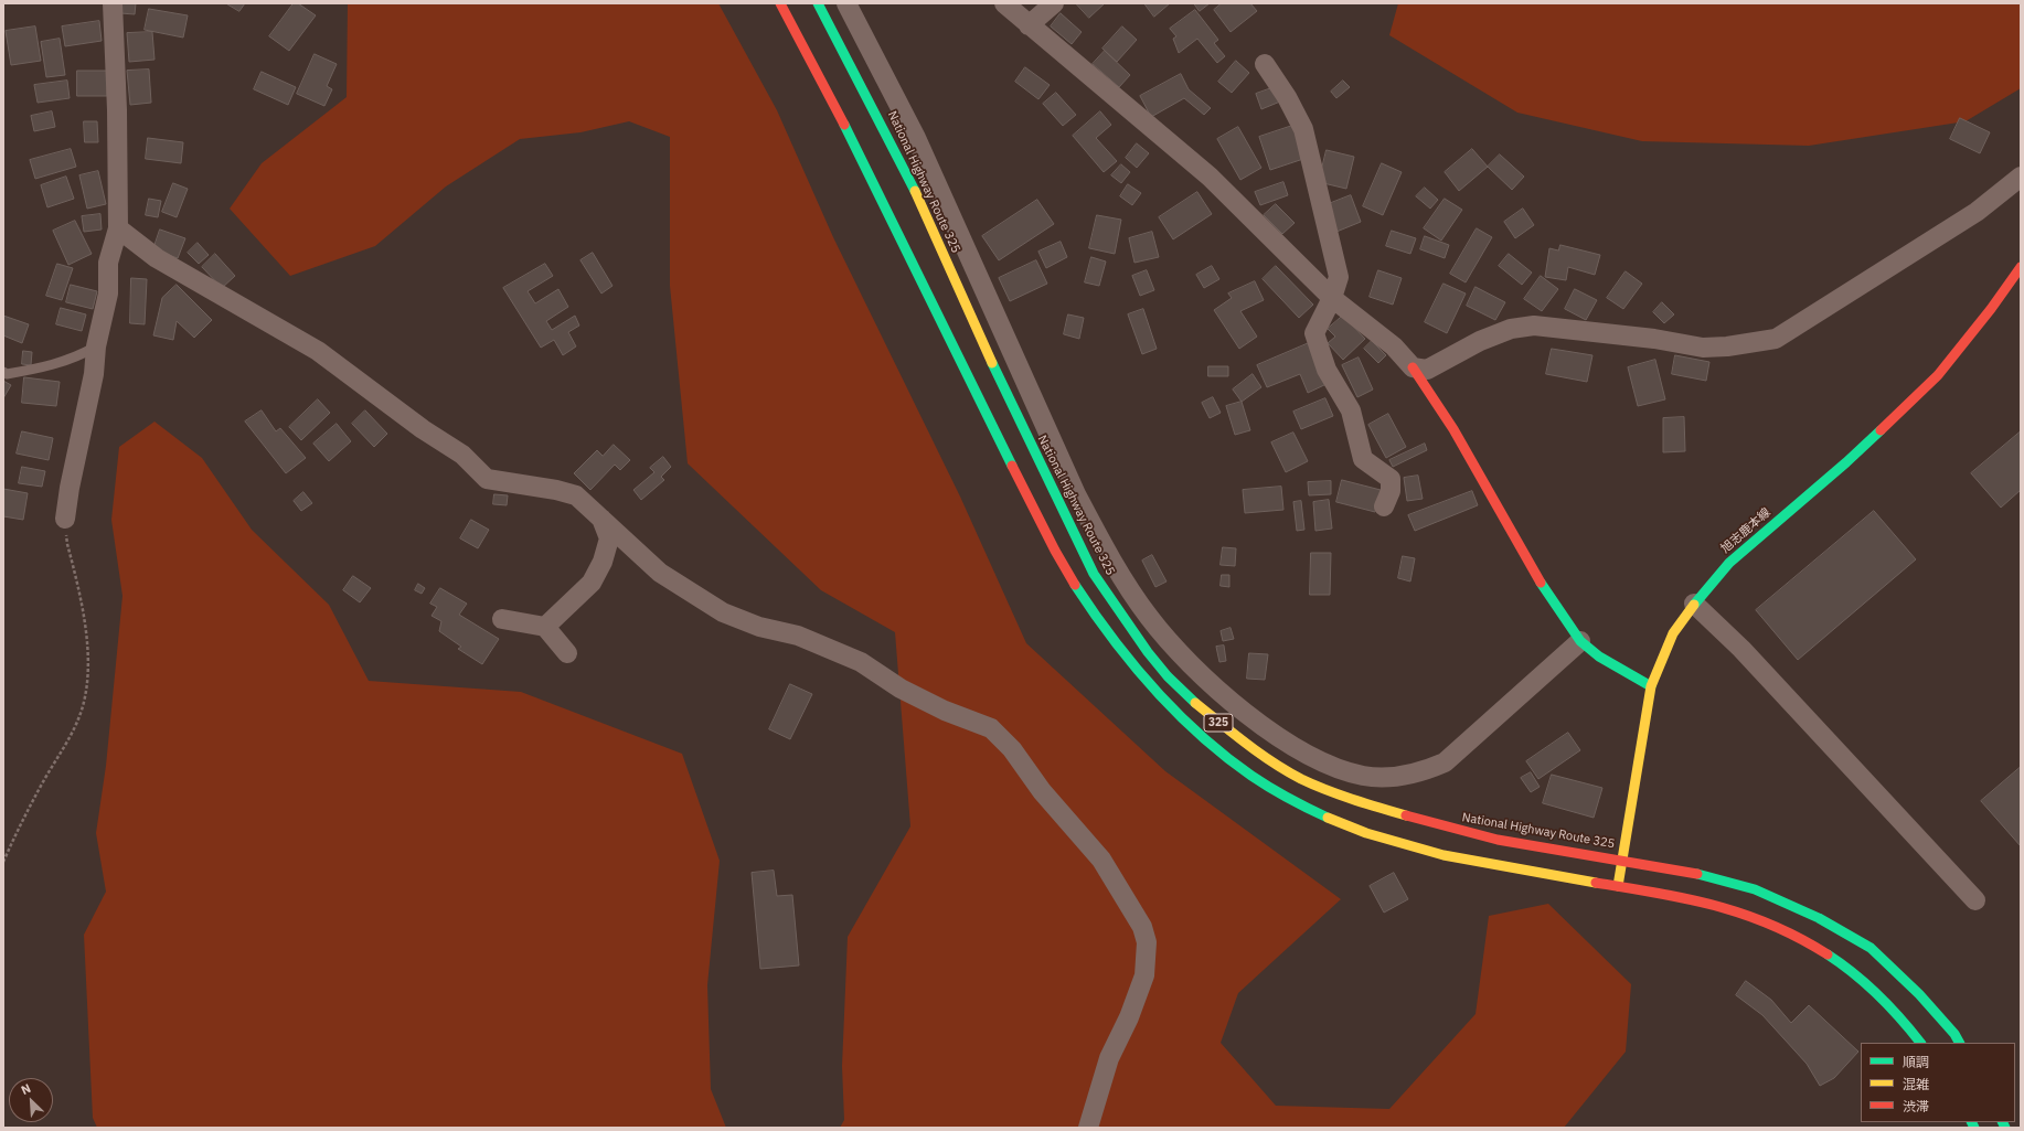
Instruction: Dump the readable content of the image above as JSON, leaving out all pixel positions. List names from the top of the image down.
{
  "streets": {
    "main road": ["National Highway Route 325", "旭志鹿本線", "325"]
  },
  "crossings": [
    ["National Highway Route 325", "旭志鹿本線"],
    ["旭志鹿本線", "325"]
  ],
  "legend": ["順調", "混雑", "渋滞"],
  "north": "top left"
}
